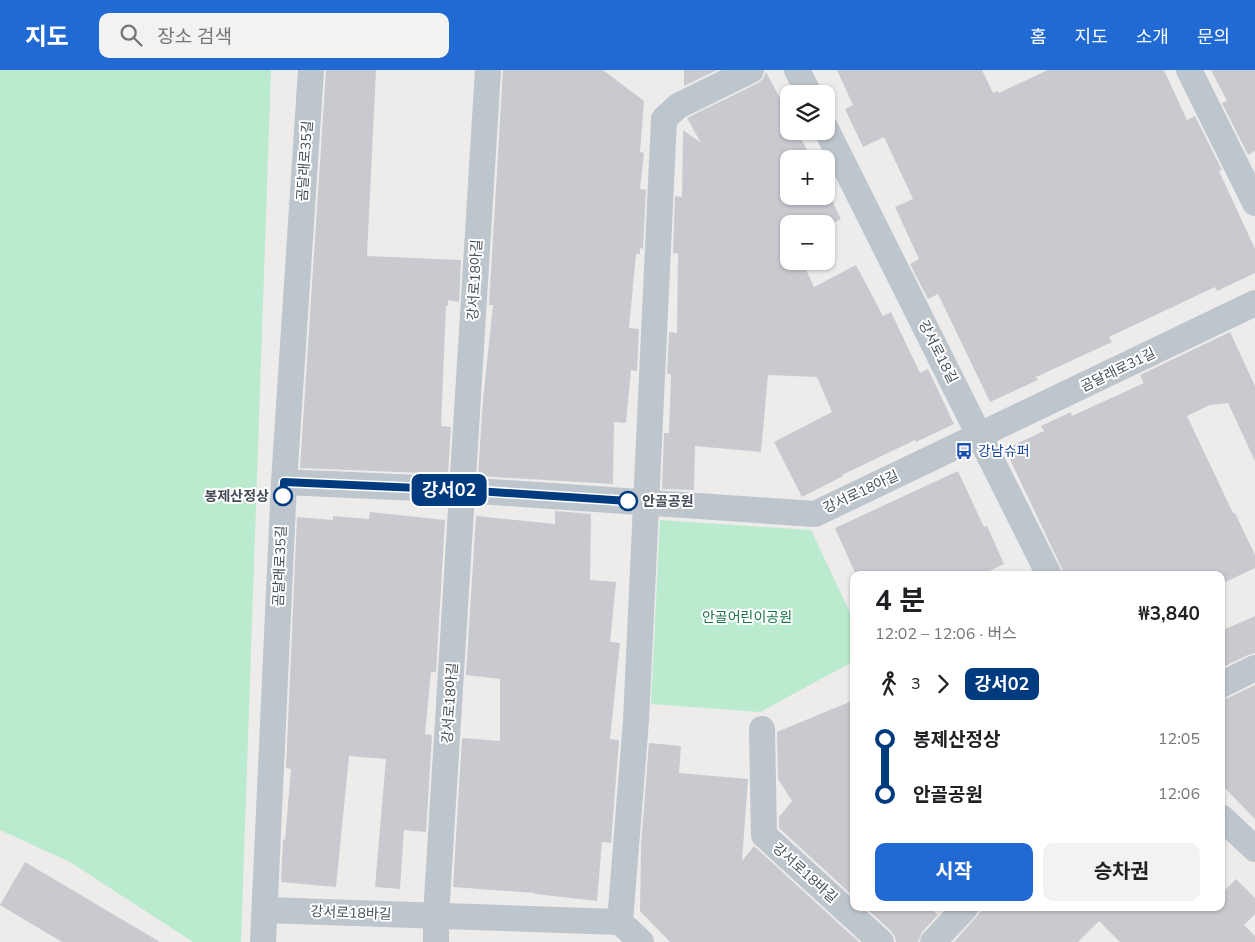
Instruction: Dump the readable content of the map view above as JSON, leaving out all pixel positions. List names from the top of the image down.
{
  "streets": {
    "street": [
      "곰달래로35길",
      "강서로18아길",
      "강서로18길",
      "곰달래로31길",
      "강서로18바길"
    ]
  },
  "crossings": [
    ["곰달래로35길", "강서로18아길"],
    ["곰달래로35길", "강서로18바길"],
    ["강서로18아길", "강서로18길"],
    ["강서로18아길", "곰달래로31길"],
    ["강서로18아길", "강서로18바길"],
    ["강서로18길", "곰달래로31길"]
  ],
  "parks": ["안골어린이공원"],
  "places": {
    "bus stop": ["강남슈퍼"],
    "other": ["봉제산정상", "안골공원"]
  },
  "lines": ["bus line 강서02"],
  "page": {
    "header": "지도",
    "search": "장소 검색",
    "nav": [
      "홈",
      "지도",
      "소개",
      "문의"
    ],
    "on_map": "강서02",
    "map_buttons": ["+", "−"],
    "heading": ["4 분", "12:02 – 12:06 · 버스", "₩3,840"],
    "legs": ["3", "강서02"],
    "list": [
      {
        "name": "봉제산정상",
        "value": "12:05"
      },
      {
        "name": "안골공원",
        "value": "12:06"
      }
    ],
    "buttons": ["시작", "승차권"]
  }
}
